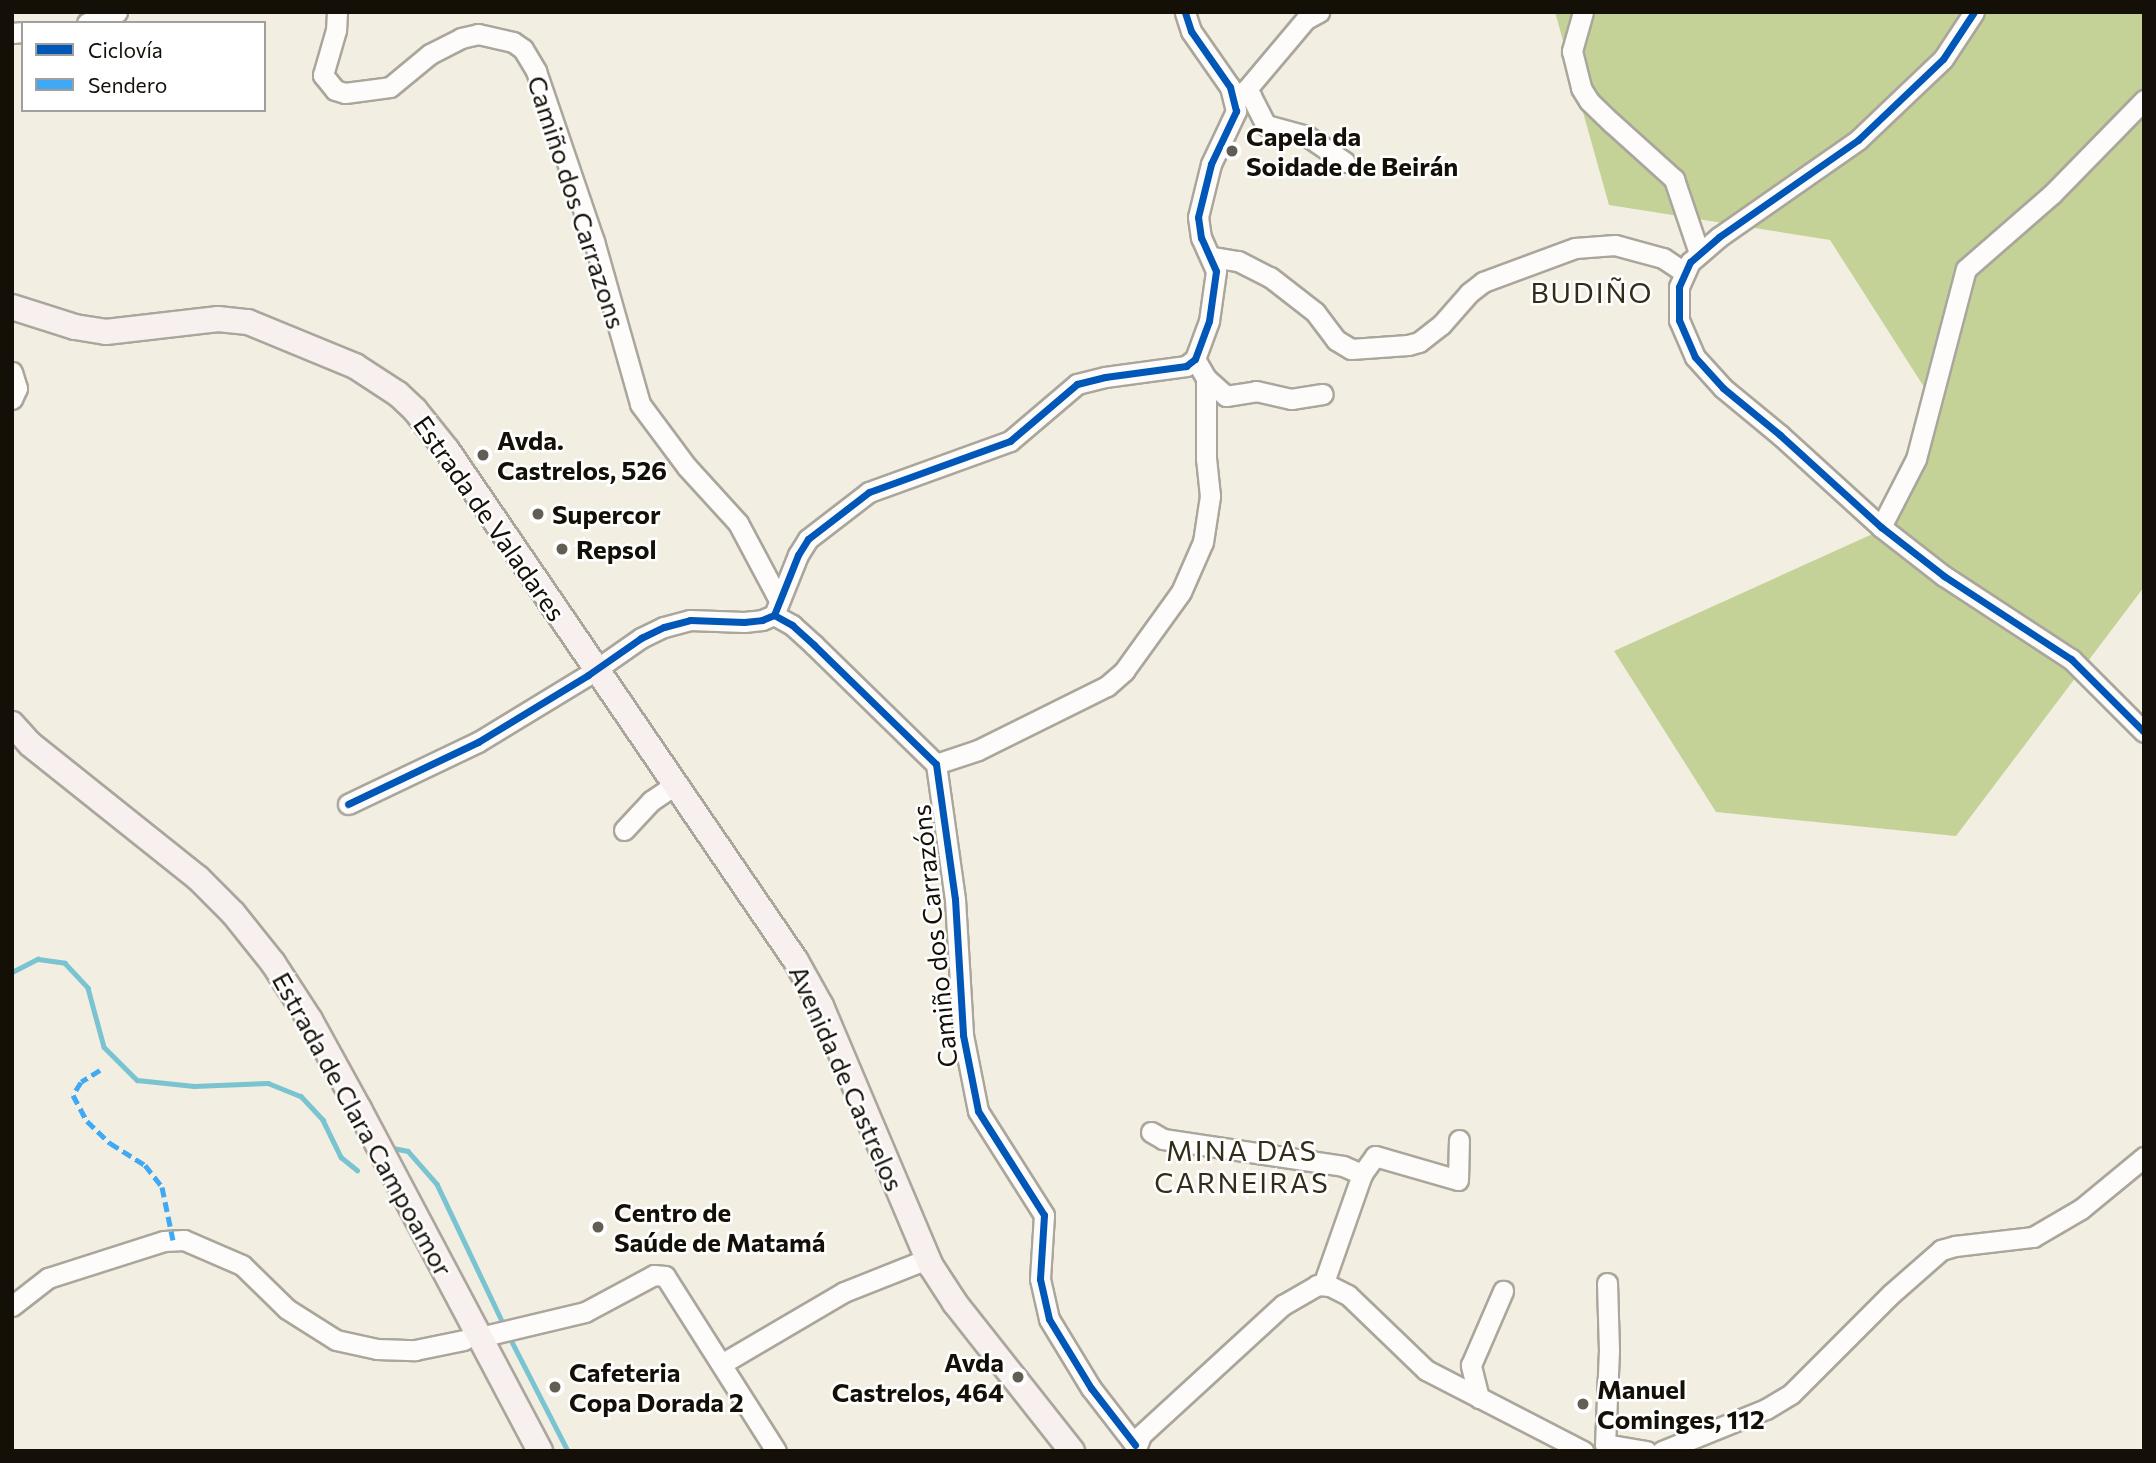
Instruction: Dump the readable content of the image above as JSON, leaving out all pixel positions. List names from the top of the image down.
{
  "streets": {
    "main road": ["Estrada de Valadares", "Avenida de Castrelos", "Estrada de Clara Campoamor"],
    "street": ["Camiño dos Carrazons", "Camiño dos Carrazóns"]
  },
  "crossings": [
    ["Camiño dos Carrazons", "Camiño dos Carrazóns"],
    ["Estrada de Valadares", "Avenida de Castrelos"]
  ],
  "districts": ["BUDIÑO", "MINA DAS CARNEIRAS"],
  "places": [
    "Capela da Soidade de Beirán",
    "Avda. Castrelos, 526",
    "Supercor",
    "Repsol",
    "Centro de Saúde de Matamá",
    "Avda Castrelos, 464",
    "Cafeteria Copa Dorada 2",
    "Manuel Cominges, 112"
  ],
  "legend": ["Ciclovía", "Sendero"]
}
